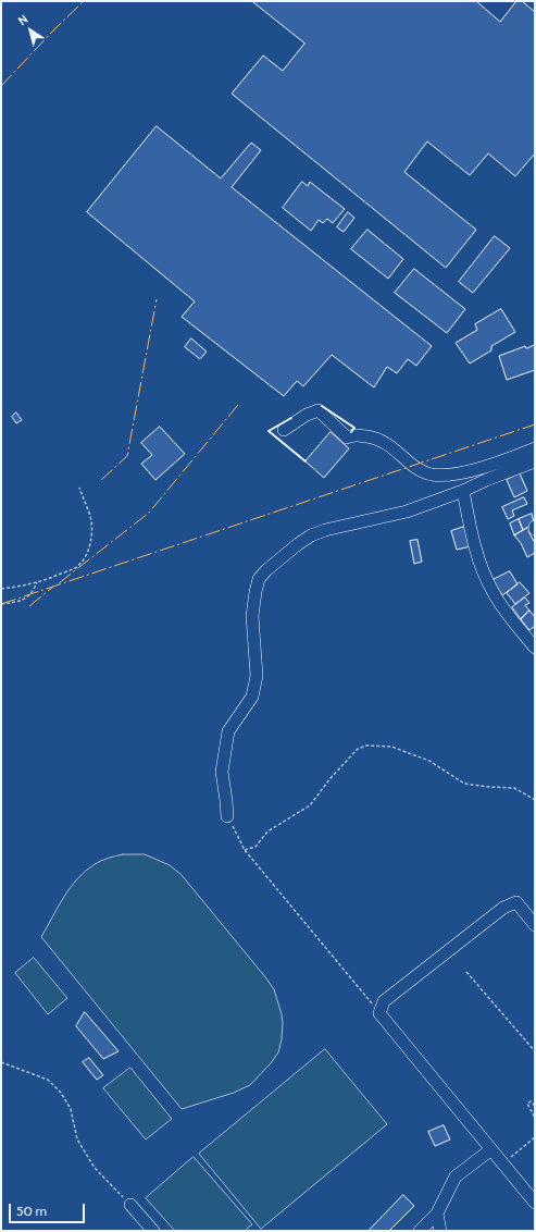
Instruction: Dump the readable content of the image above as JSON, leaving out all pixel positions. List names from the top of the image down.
{
  "scale_bar": "50 m",
  "north": "top left"
}
